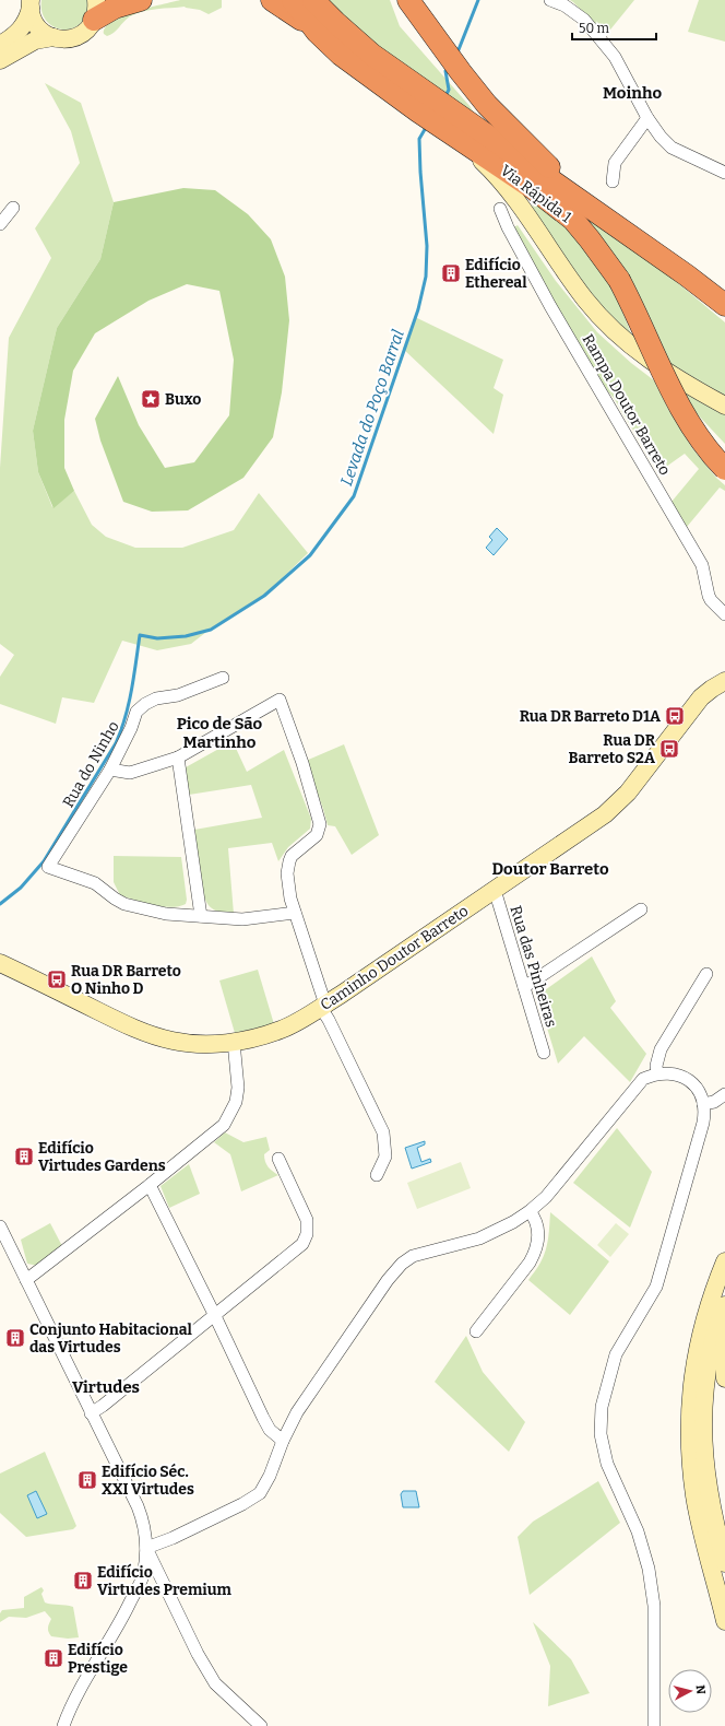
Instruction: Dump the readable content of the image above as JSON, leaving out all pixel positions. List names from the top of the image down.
{
  "streets": {
    "highway": ["Via Rápida 1"],
    "main road": ["Caminho Doutor Barreto"],
    "street": ["Rampa Doutor Barreto", "Rua do Ninho", "Rua das Pinheiras"]
  },
  "crossings": [
    ["Caminho Doutor Barreto", "Rua das Pinheiras"]
  ],
  "districts": [
    "Moinho",
    "Pico de São Martinho",
    "Doutor Barreto",
    "Virtudes"
  ],
  "water": ["Levada do Poço Barral"],
  "places": {
    "building": [
      "Edifício Ethereal",
      "Edifício Virtudes Gardens",
      "Conjunto Habitacional das Virtudes",
      "Edifício Séc. XXI Virtudes",
      "Edifício Virtudes Premium",
      "Edifício Prestige"
    ],
    "place": ["Buxo"],
    "bus stop": ["Rua DR Barreto D1A", "Rua DR Barreto S2A", "Rua DR Barreto O Ninho D"]
  },
  "scale_bar": "50 m",
  "north": "right"
}
